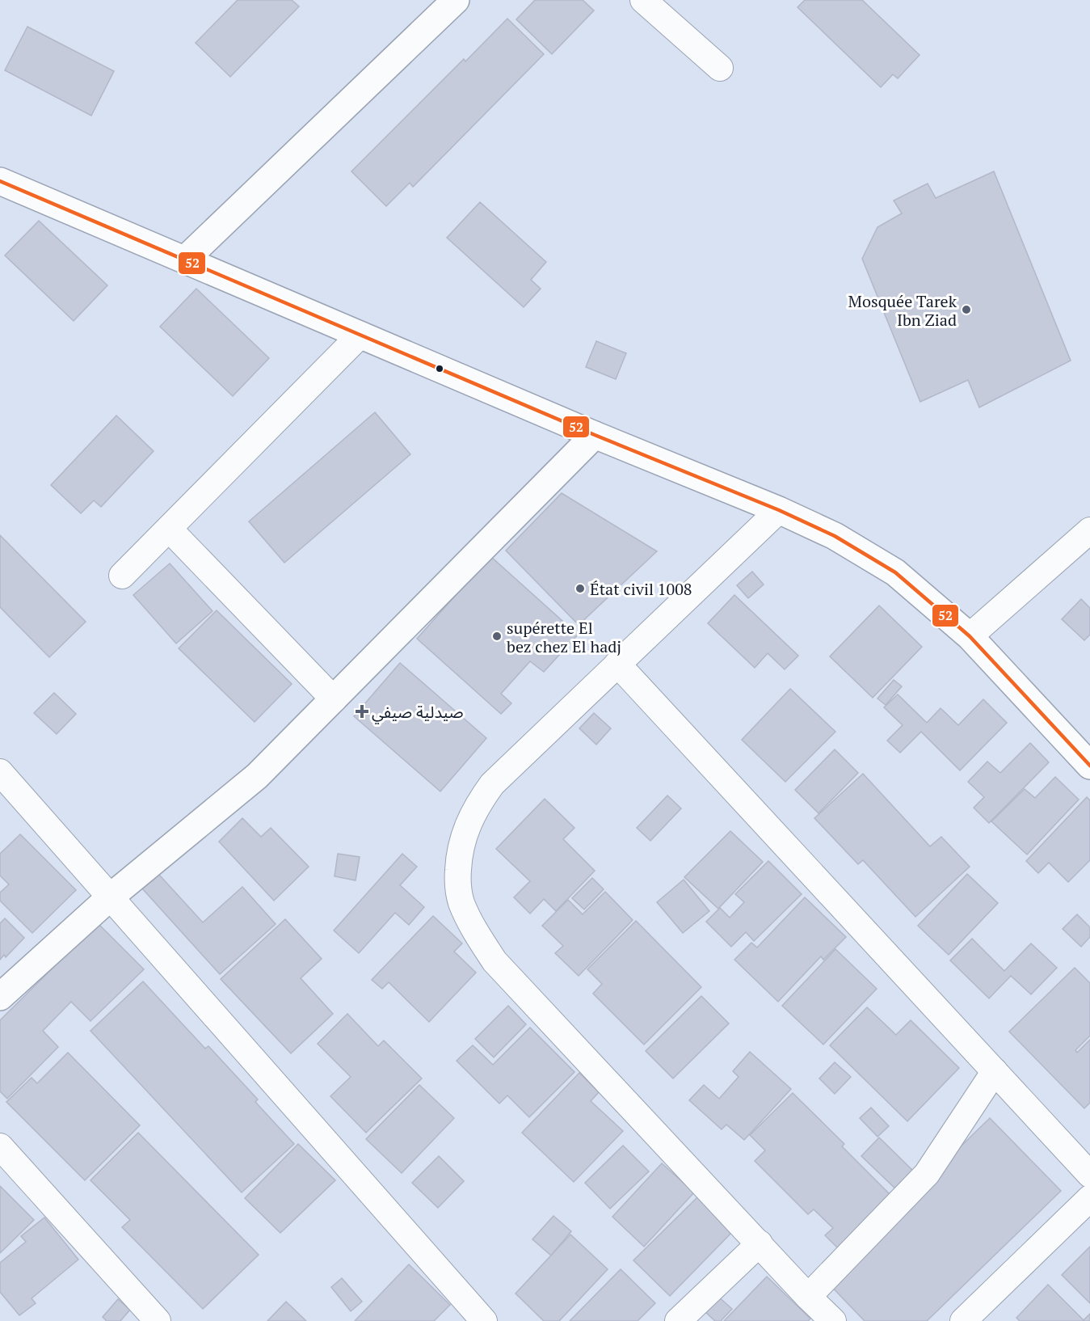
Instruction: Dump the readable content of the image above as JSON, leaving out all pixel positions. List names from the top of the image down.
{
  "places": {
    "other": ["Mosquée Tarek Ibn Ziad", "État civil 1008", "supérette El bez chez El hadj"],
    "health": ["صيدلية صيفي"]
  },
  "lines": ["transit line 52"]
}
